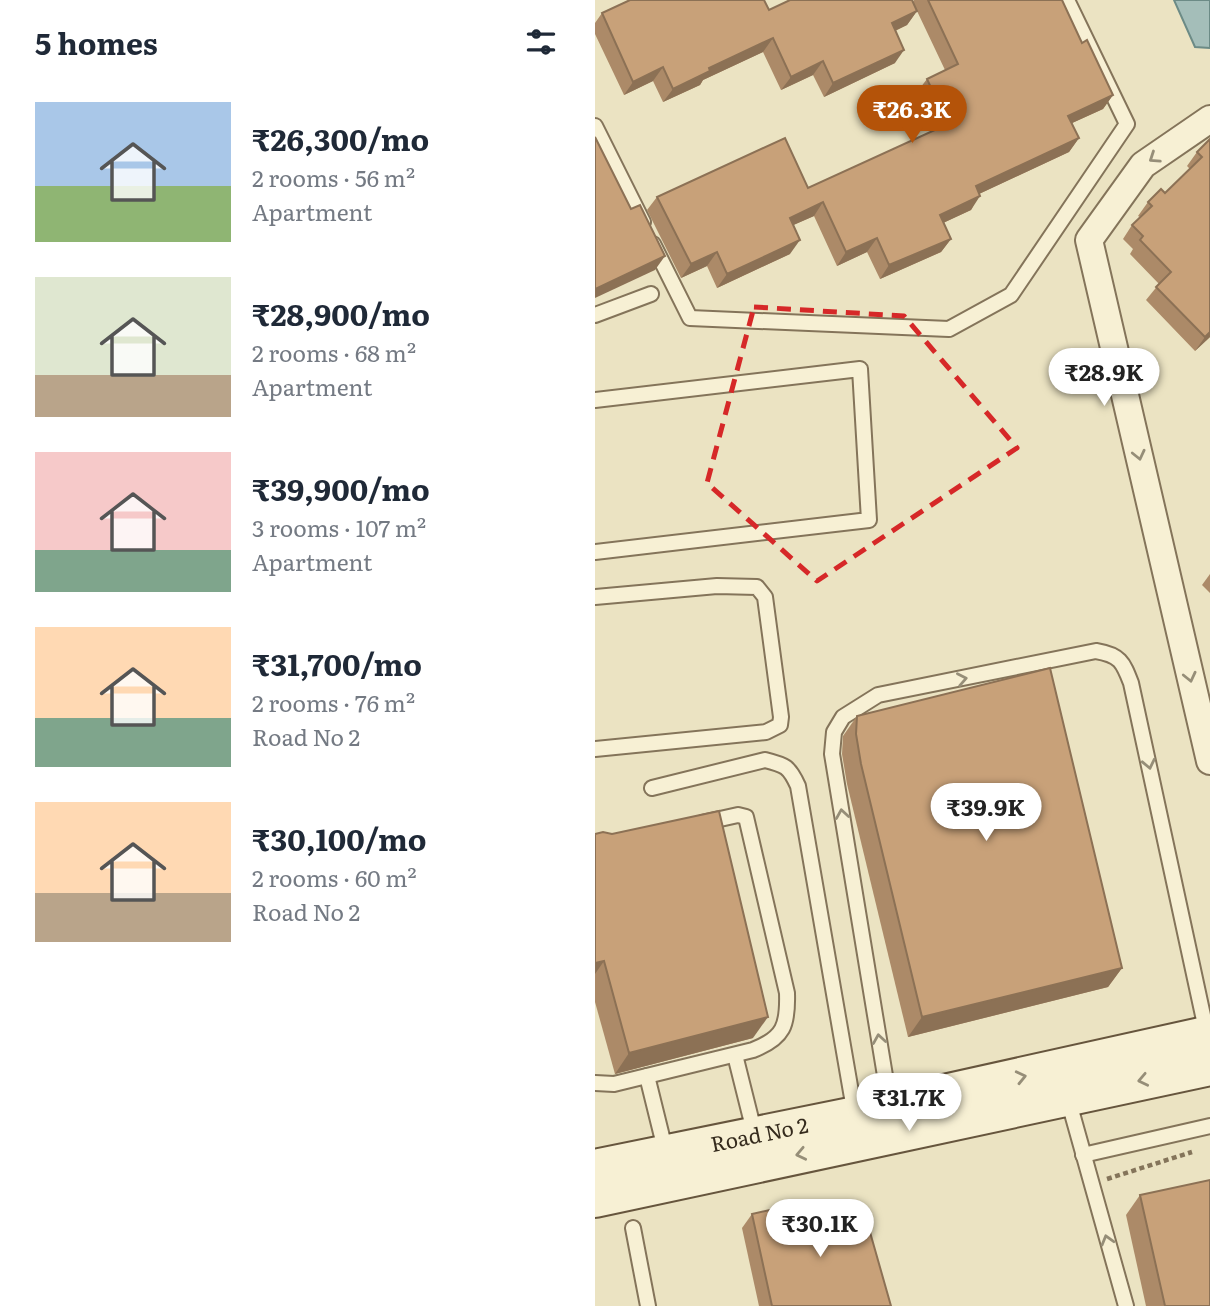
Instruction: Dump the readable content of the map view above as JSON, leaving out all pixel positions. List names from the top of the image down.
{
  "streets": {
    "street": ["Road No 2"]
  },
  "page": {
    "heading": "5 homes",
    "list": [
      {
        "name": "₹26,300/mo",
        "note": "2 rooms · 56 m² · Apartment"
      },
      {
        "name": "₹28,900/mo",
        "note": "2 rooms · 68 m² · Apartment"
      },
      {
        "name": "₹39,900/mo",
        "note": "3 rooms · 107 m² · Apartment"
      },
      {
        "name": "₹31,700/mo",
        "note": "2 rooms · 76 m² · Road No 2"
      },
      {
        "name": "₹30,100/mo",
        "note": "2 rooms · 60 m² · Road No 2"
      }
    ],
    "price": [
      "₹26.3K",
      "₹28.9K",
      "₹39.9K",
      "₹31.7K",
      "₹30.1K"
    ]
  }
}
